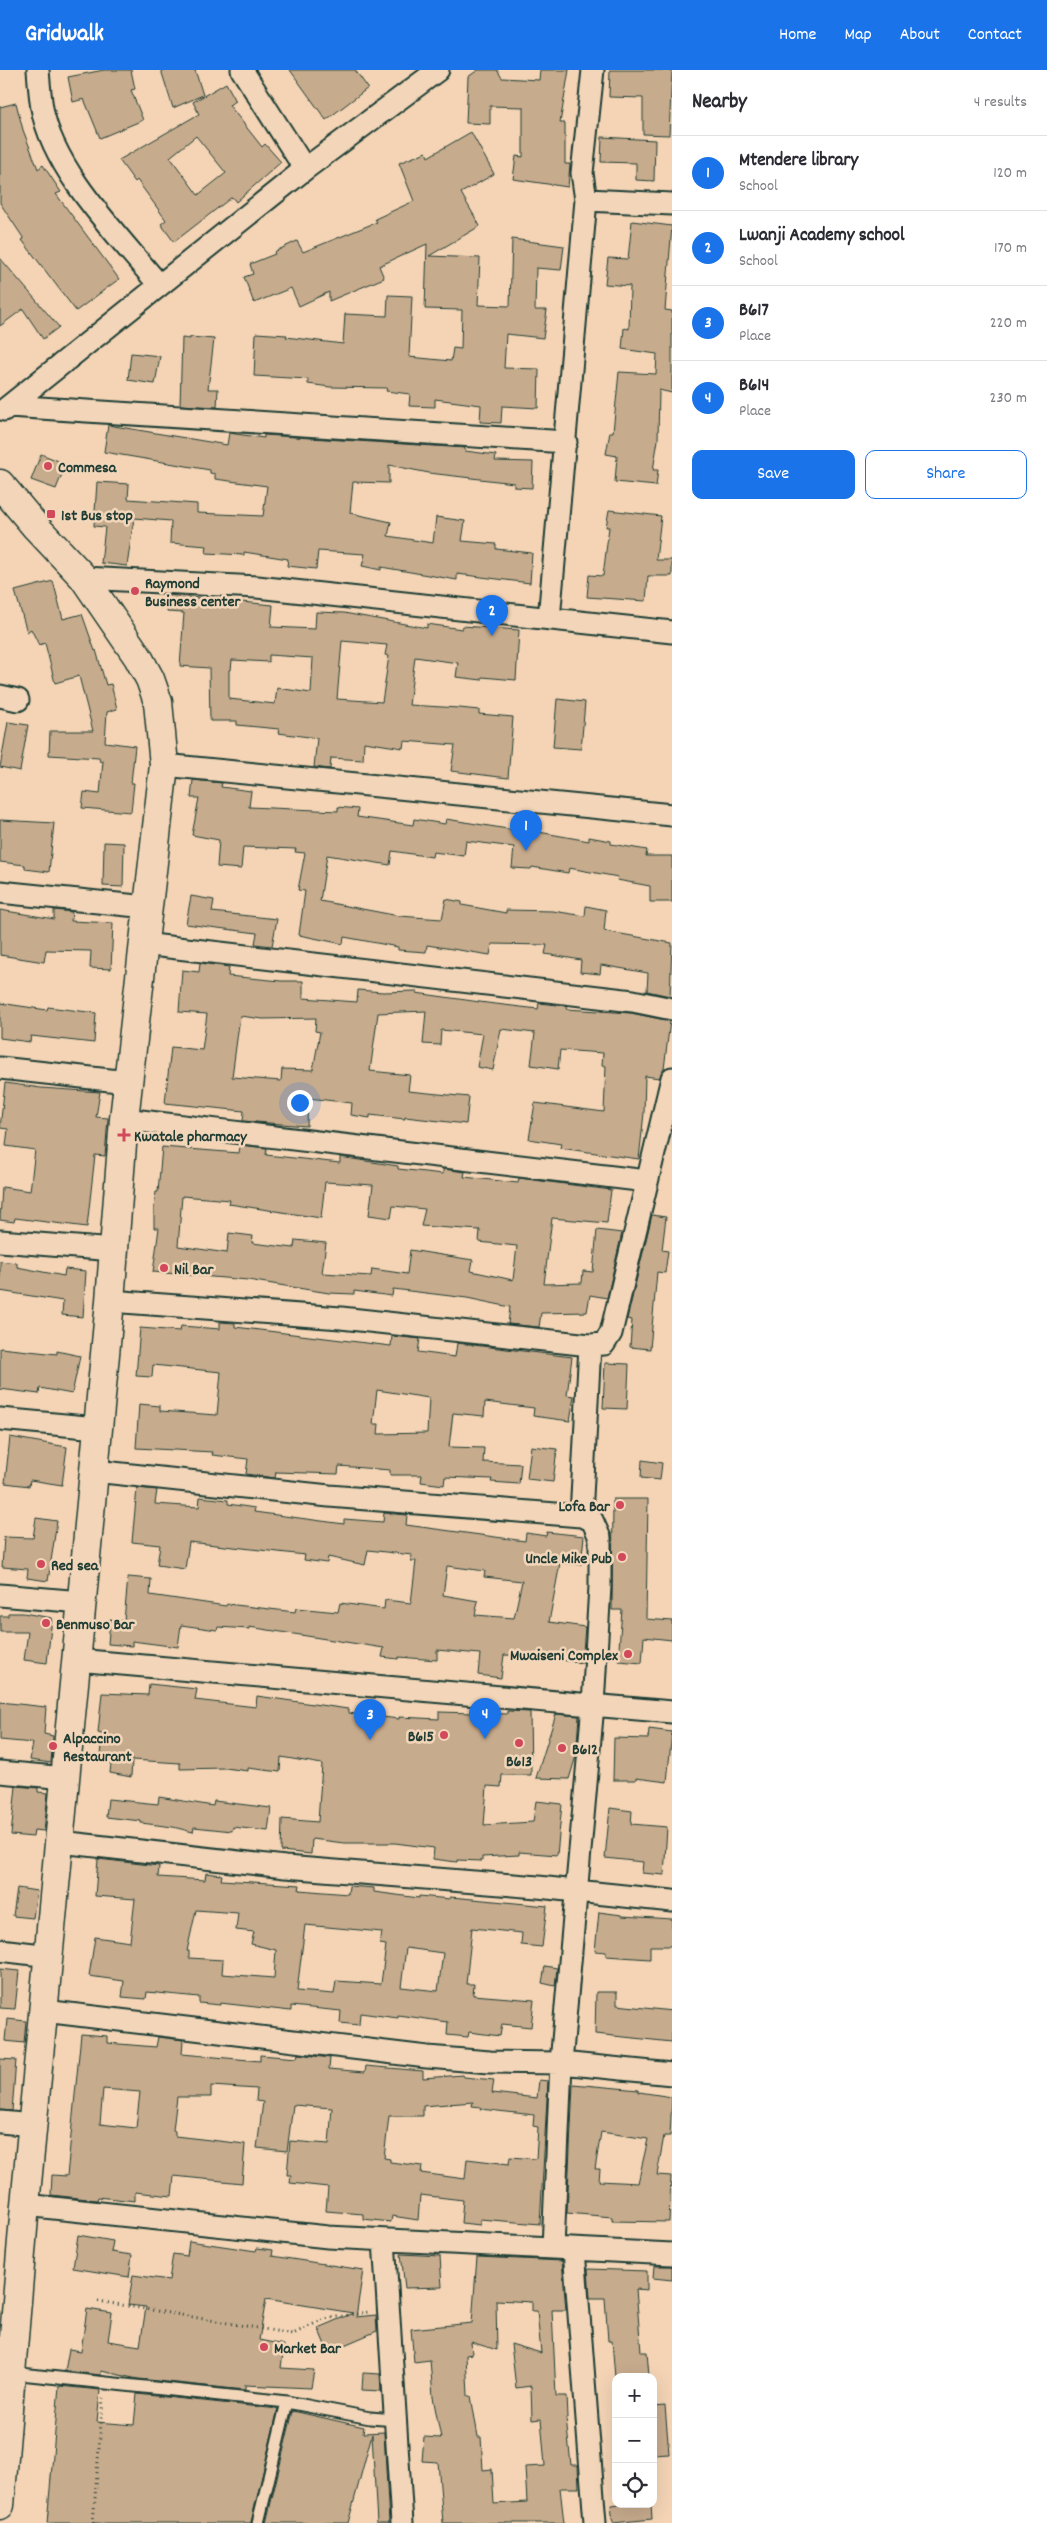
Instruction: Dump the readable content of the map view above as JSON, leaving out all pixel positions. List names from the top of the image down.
{
  "places": {
    "other": [
      "Commesa",
      "Raymond Business center",
      "Nil Bar",
      "Lofa Bar",
      "Uncle Mike Pub",
      "Red sea",
      "Benmuso Bar",
      "Mwaiseni Complex",
      "B615",
      "B613",
      "Alpaccino Restaurant",
      "B612",
      "Market Bar"
    ],
    "transit": ["1st Bus stop"],
    "health": ["Kwatale pharmacy"]
  },
  "page": {
    "header": "Gridwalk",
    "nav": [
      "Home",
      "Map",
      "About",
      "Contact"
    ],
    "heading": ["Nearby", "4 results"],
    "list": [
      {
        "mark": "1",
        "name": "Mtendere library",
        "note": "School",
        "value": "120 m"
      },
      {
        "mark": "2",
        "name": "Lwanji Academy school",
        "note": "School",
        "value": "170 m"
      },
      {
        "mark": "3",
        "name": "B617",
        "note": "Place",
        "value": "220 m"
      },
      {
        "mark": "4",
        "name": "B614",
        "note": "Place",
        "value": "230 m"
      }
    ],
    "buttons": ["Save", "Share"],
    "pins": [
      "2",
      "1",
      "4",
      "3"
    ],
    "map_buttons": ["+", "−"]
  }
}
